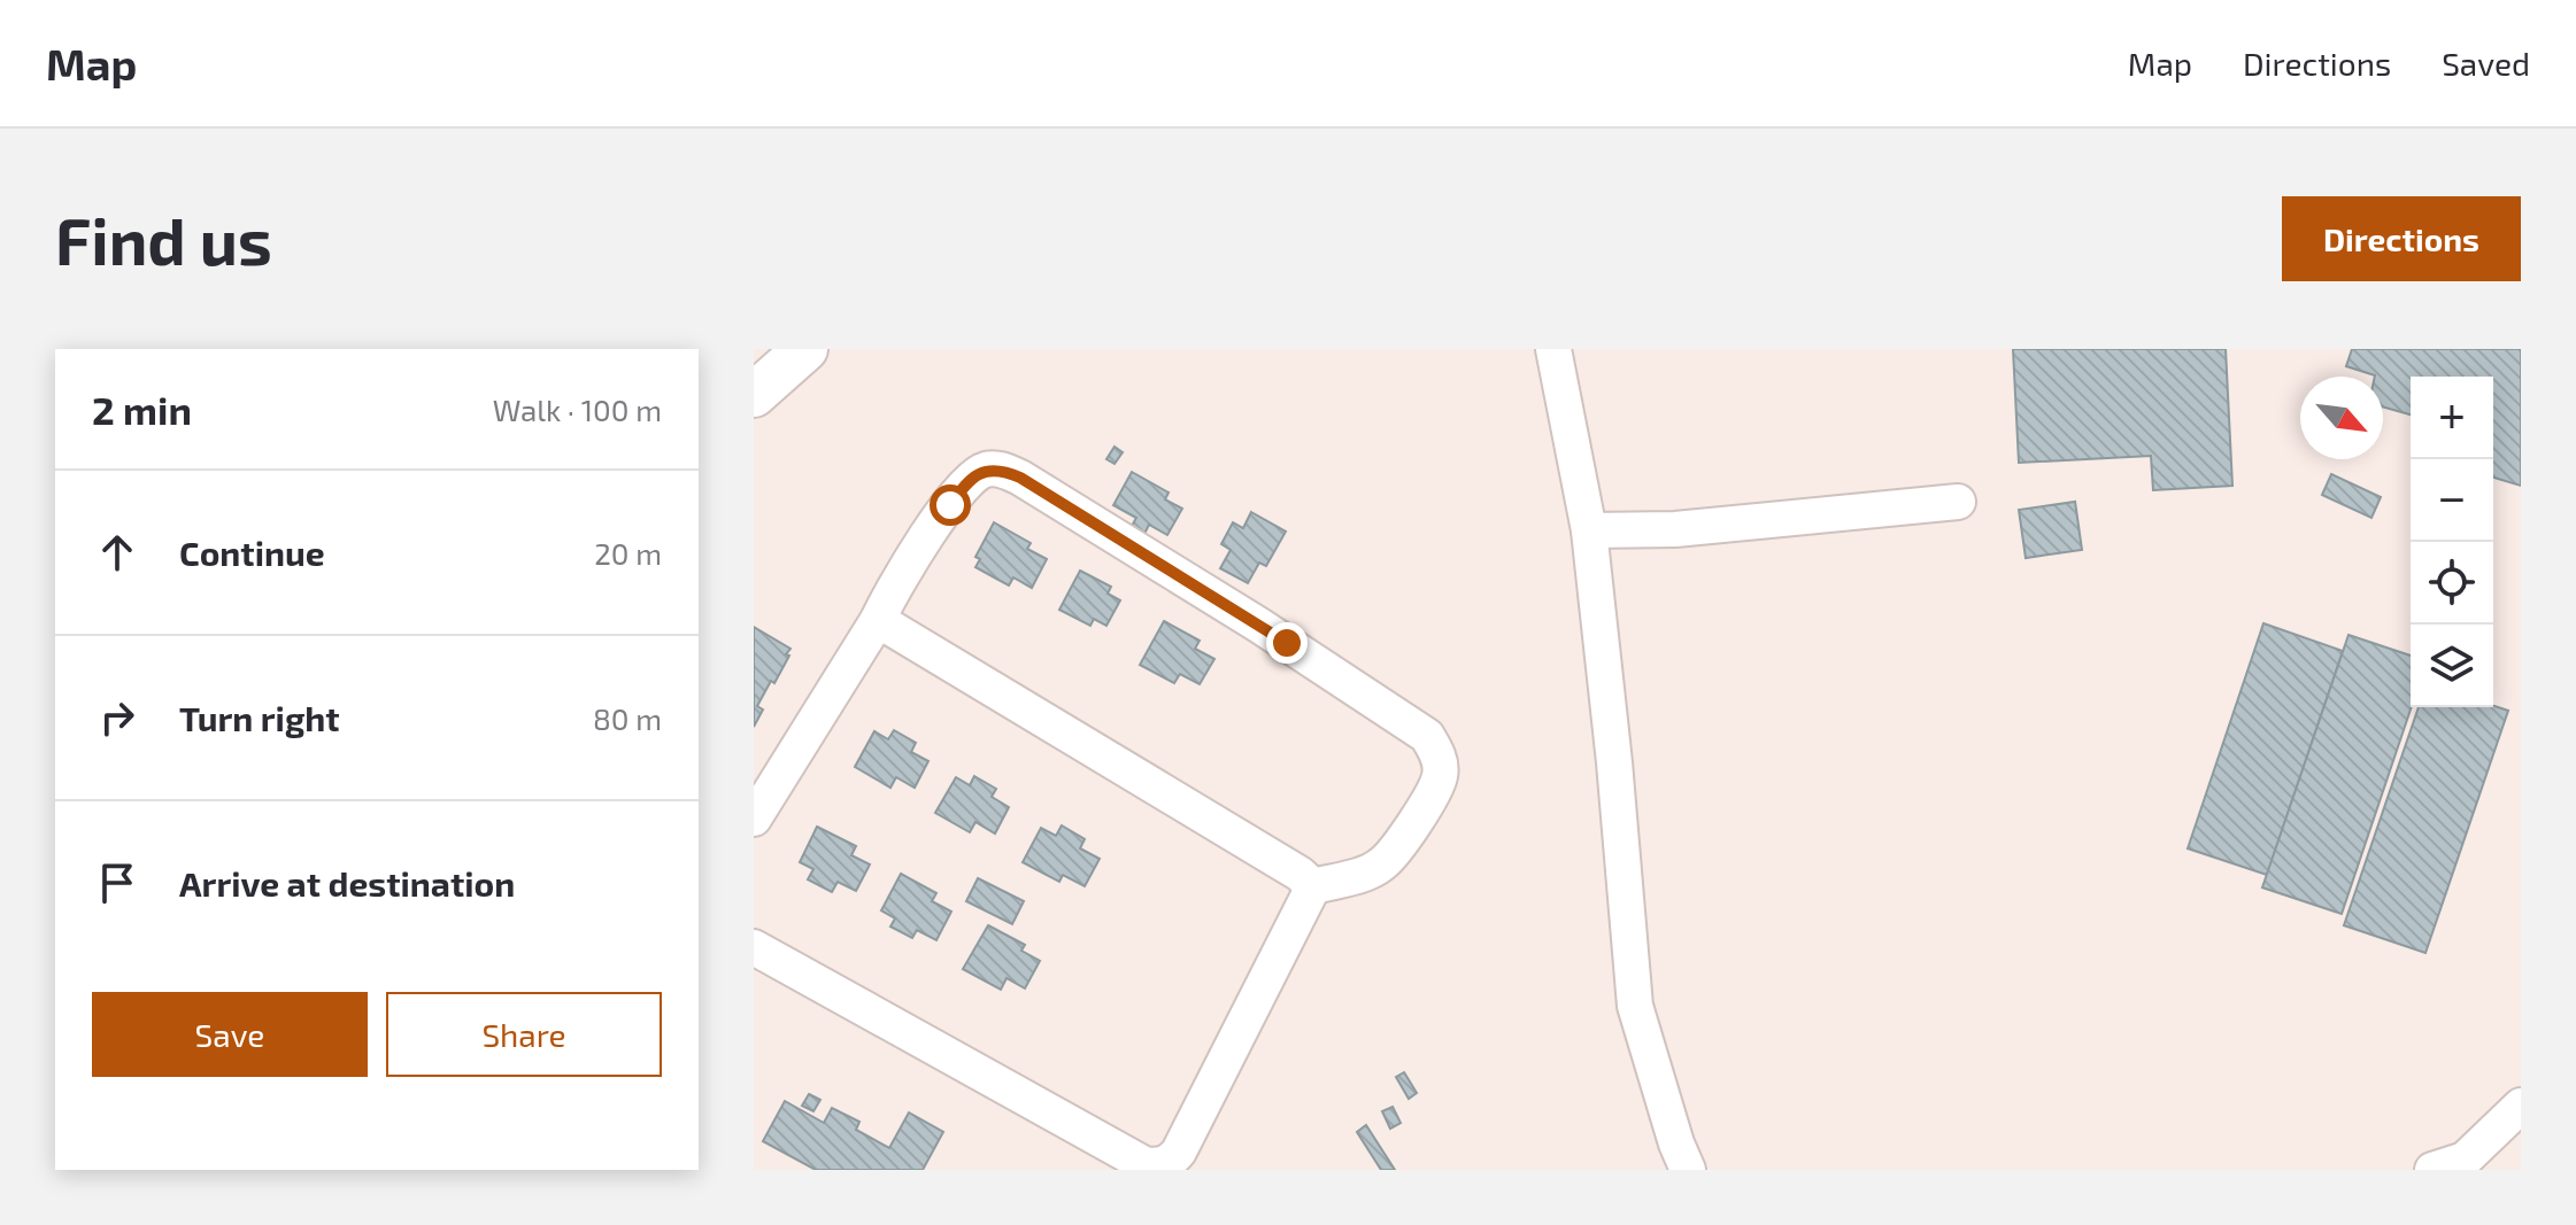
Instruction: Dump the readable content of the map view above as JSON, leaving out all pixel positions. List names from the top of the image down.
{
  "north": "bottom right",
  "page": {
    "header": "Map",
    "nav": ["Map", "Directions", "Saved"],
    "buttons": [
      "Directions",
      ["Save", "Share"]
    ],
    "title": "Find us",
    "heading": ["2 min", "Walk · 100 m"],
    "map_buttons": ["+", "−"],
    "list": [
      ["Continue", "20 m"],
      ["Turn right", "80 m"],
      "Arrive at destination"
    ]
  }
}
